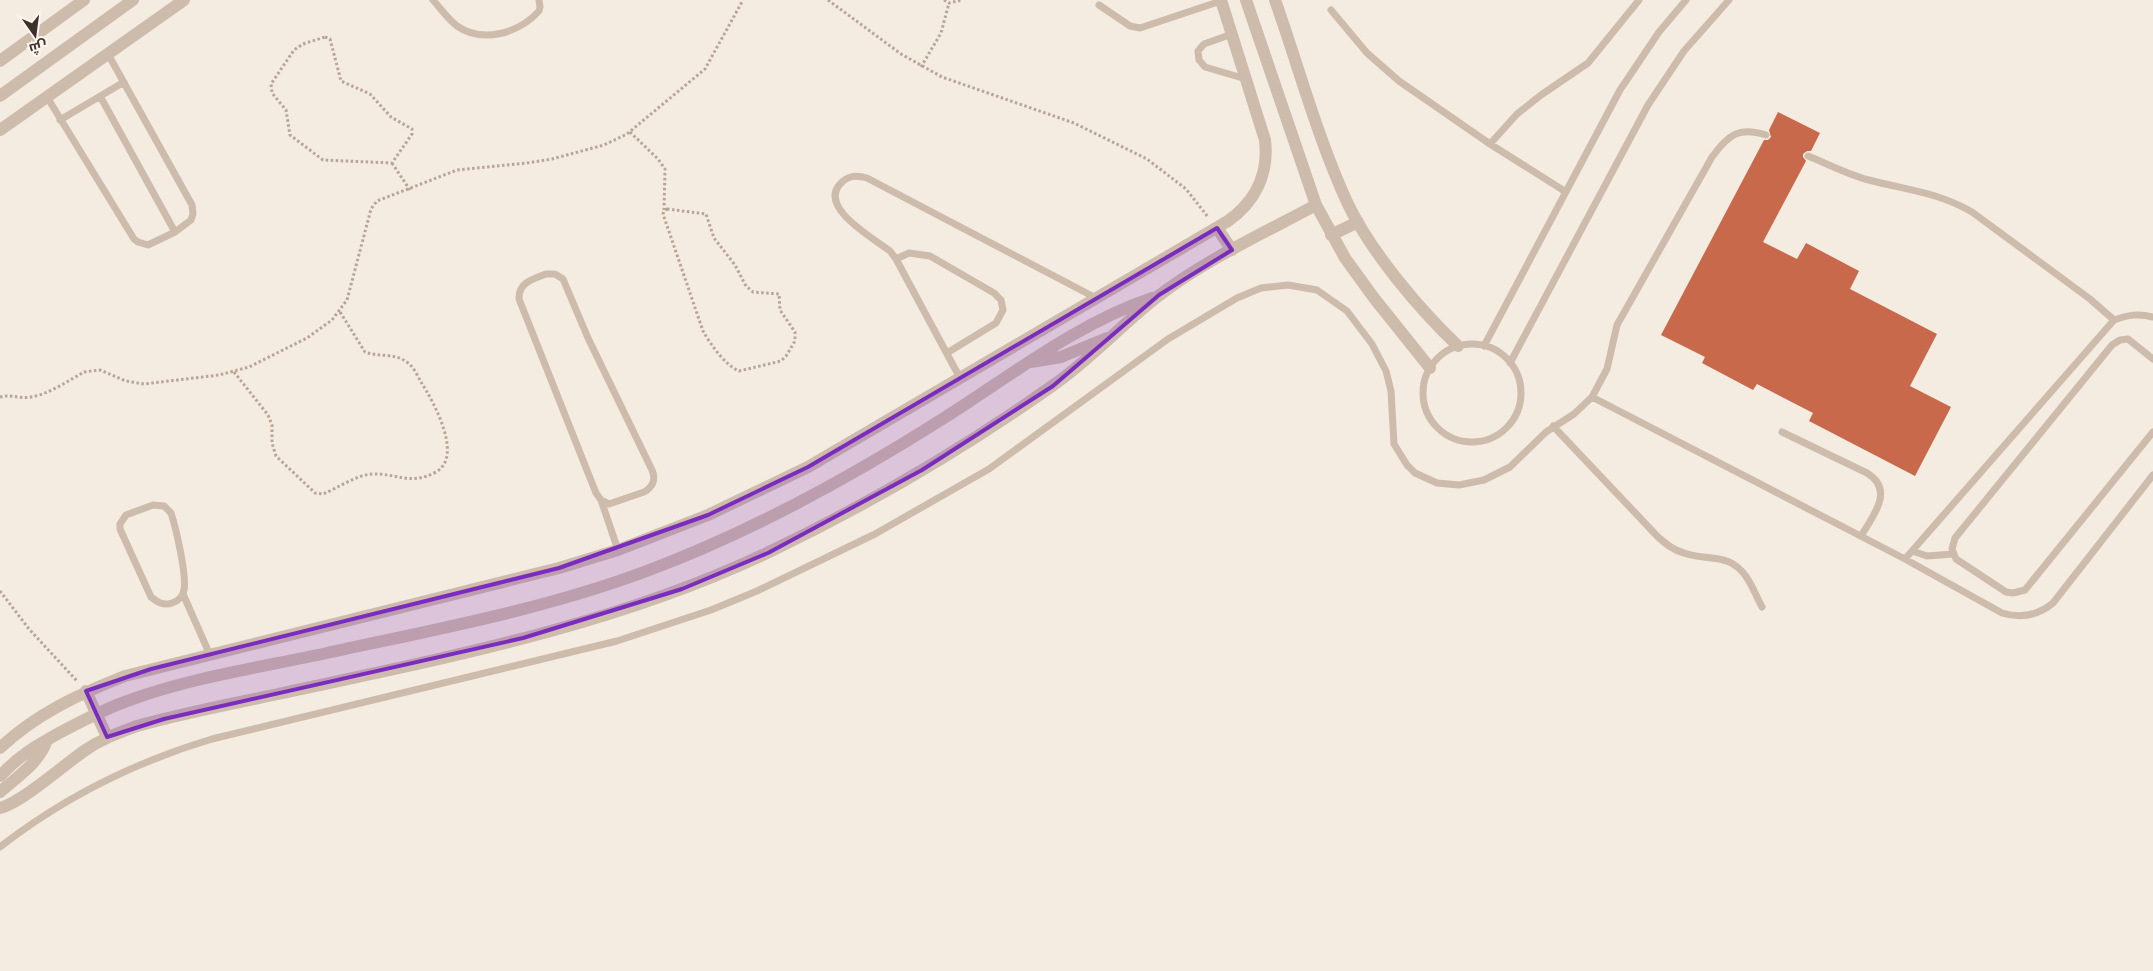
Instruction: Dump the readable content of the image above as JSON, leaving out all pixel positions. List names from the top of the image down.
{
  "north": "bottom"
}
